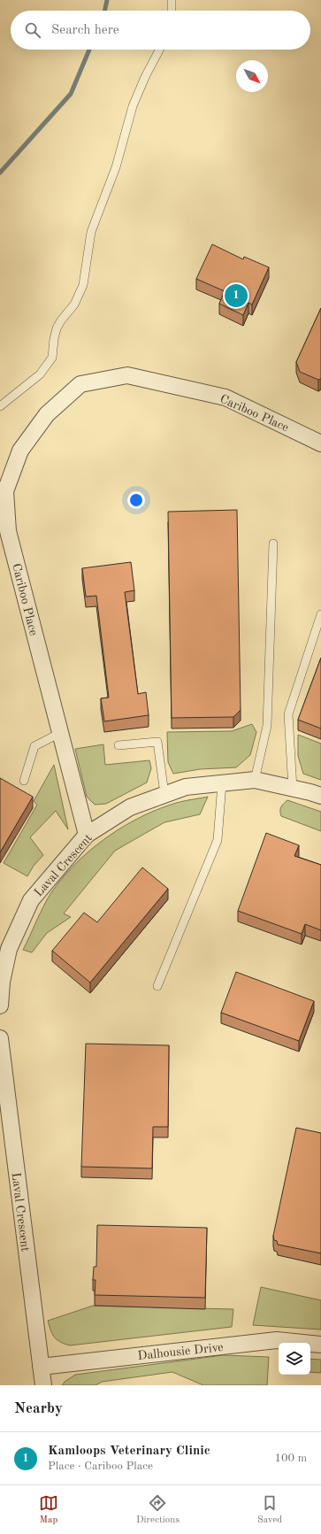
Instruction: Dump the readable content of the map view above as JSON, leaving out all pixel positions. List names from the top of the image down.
{
  "streets": {
    "street": ["Cariboo Place", "Laval Crescent", "Dalhousie Drive"]
  },
  "crossings": [
    ["Cariboo Place", "Laval Crescent"],
    ["Laval Crescent", "Dalhousie Drive"]
  ],
  "north": "bottom right",
  "page": {
    "search": "Search here",
    "pins": "1",
    "heading": "Nearby",
    "list": [
      {
        "mark": "1",
        "name": "Kamloops Veterinary Clinic",
        "note": "Place · Cariboo Place",
        "value": "100 m"
      }
    ],
    "nav": ["Map", "Directions", "Saved"]
  }
}
